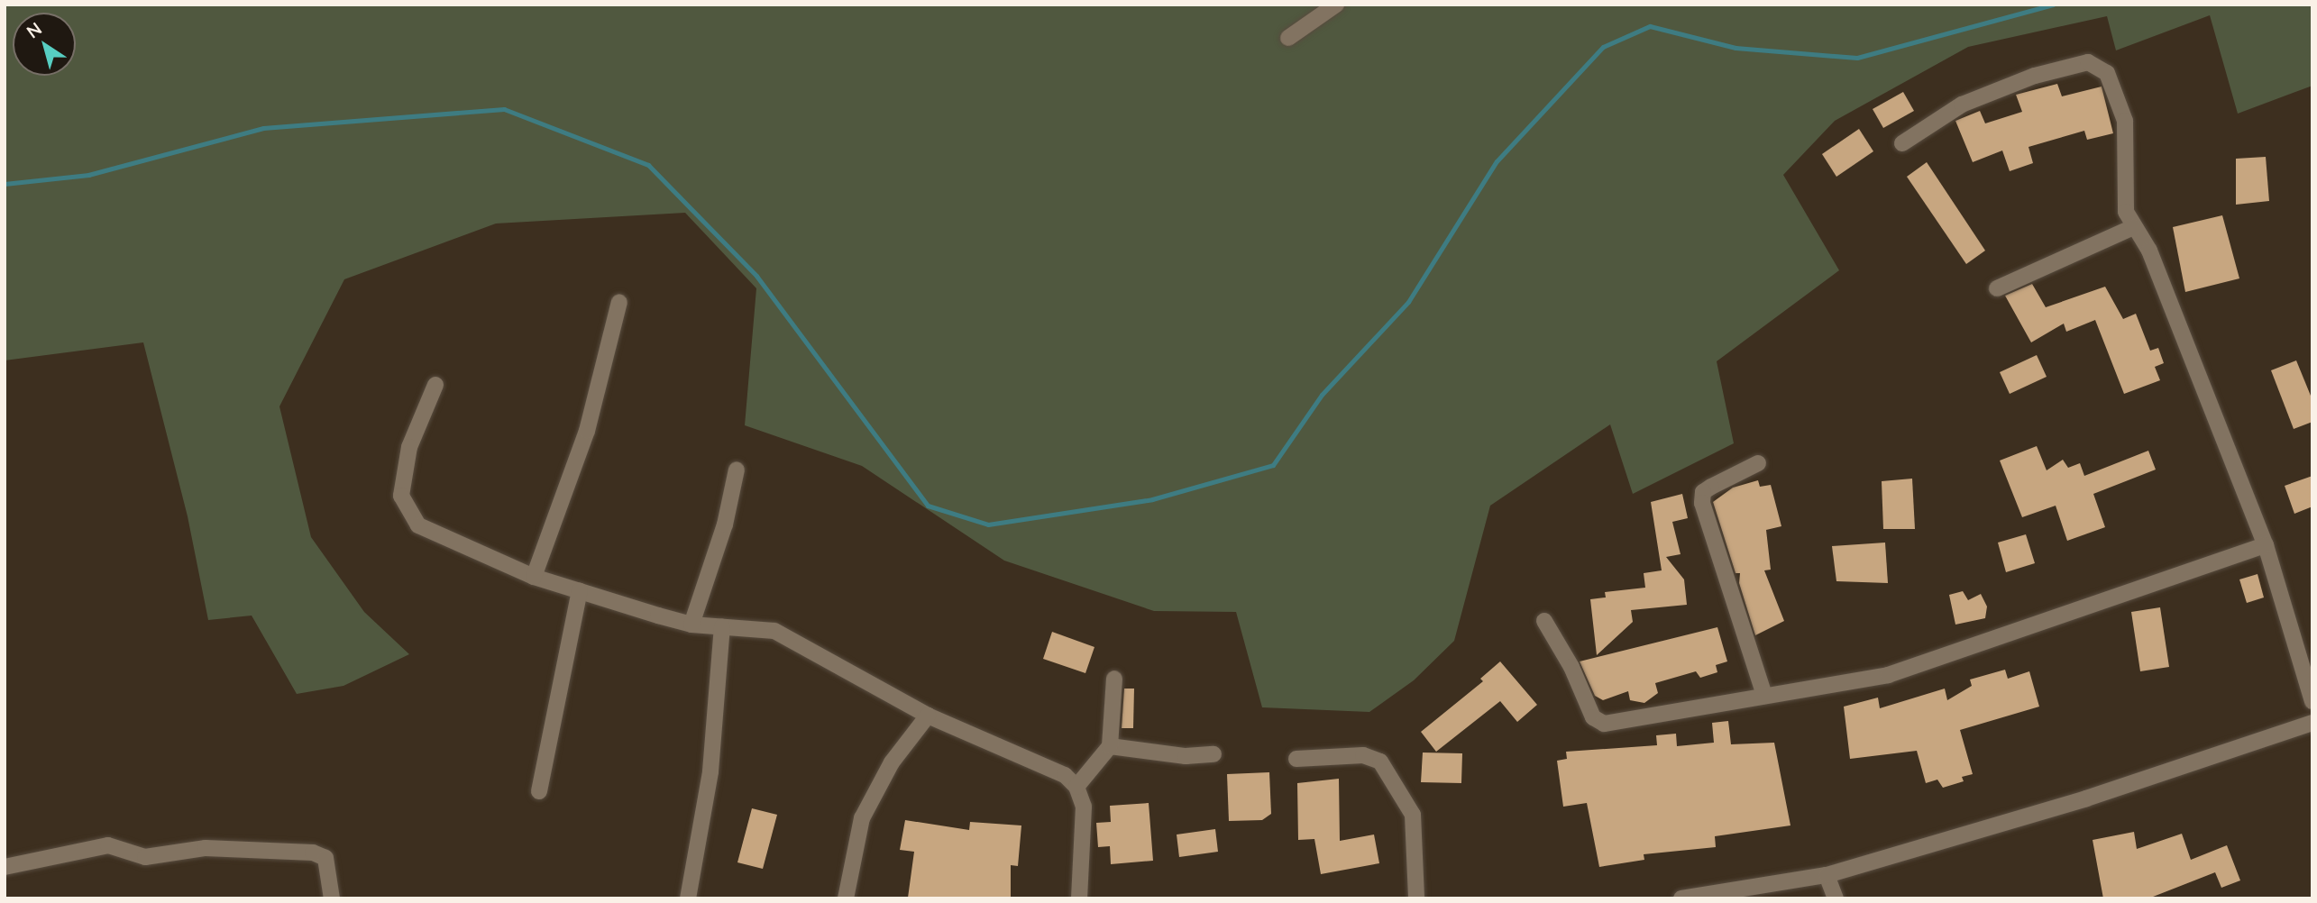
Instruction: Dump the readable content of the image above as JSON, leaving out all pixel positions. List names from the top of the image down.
{
  "north": "top left"
}
